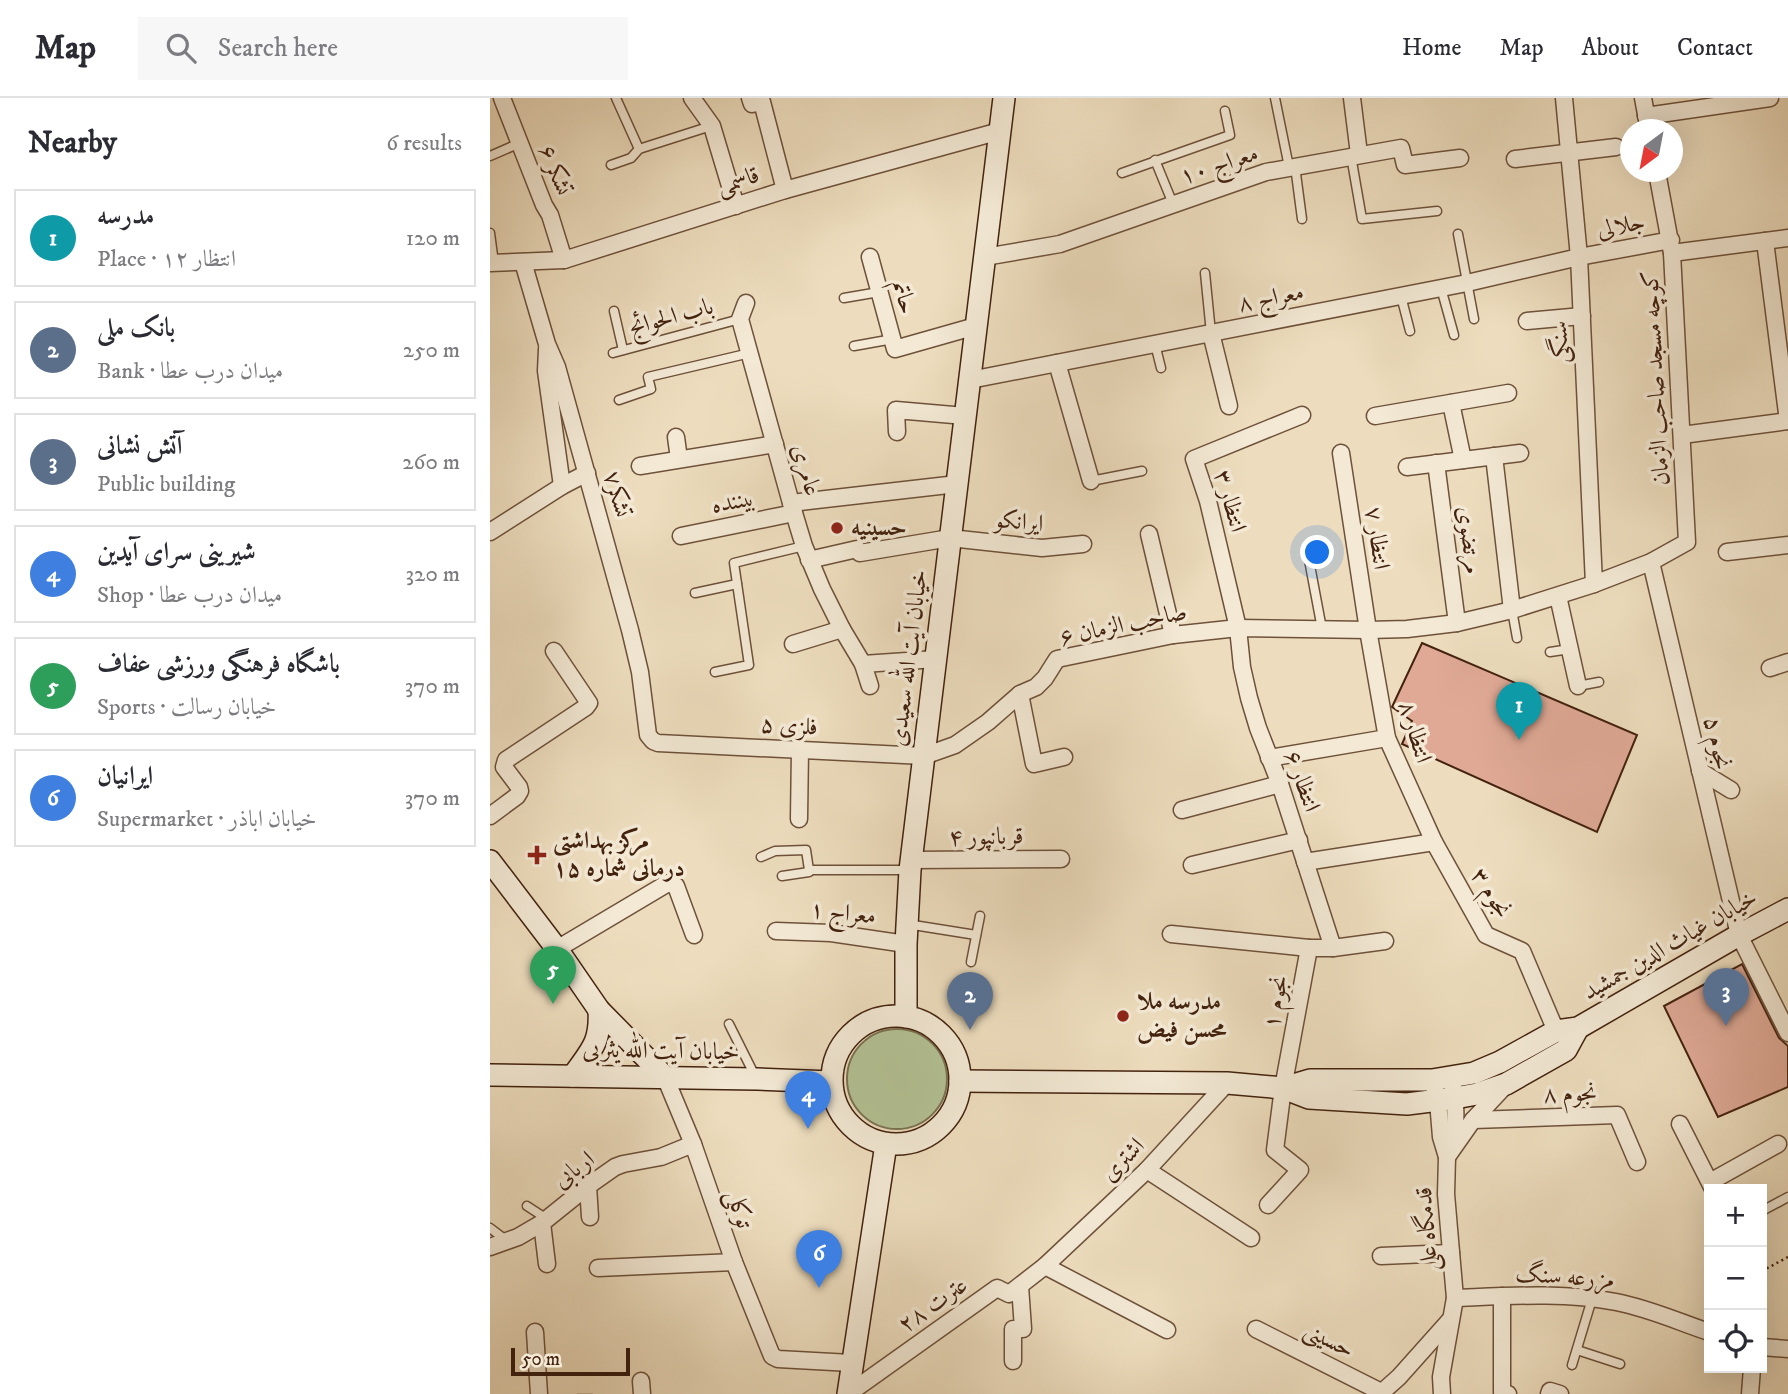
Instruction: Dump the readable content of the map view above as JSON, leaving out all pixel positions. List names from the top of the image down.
{
  "streets": {
    "main road": ["خیابان آیت الله سعیدی", "خیابان غیاث الدین جمشید", "خیابان آیت الله یثربی"],
    "street": [
      "معراج ۱۰",
      "تشکر ۶",
      "قاسمی",
      "جلالی",
      "حاتم",
      "معراج ۸",
      "سنگی",
      "کوچه مسجد صاحب الزمان",
      "عامری",
      "تشکر۷",
      "انتظار ۳",
      "بیننده",
      "ایرانکو",
      "انتظار ۷",
      "مرتضوی",
      "صاحب الزمان ۶",
      "فلزی ۵",
      "انتظار ۸",
      "نجوم ۵",
      "انتظار ۶",
      "قربانپور ۴",
      "نجوم ۳",
      "معراج ۱",
      "نجوم ۱",
      "نجوم ۸",
      "اشتری",
      "اربابی",
      "توکلی",
      "قدمگاه علی",
      "مزرعه سنگ",
      "عترت ۲۸",
      "حسینی"
    ],
    "lane": ["باب الحوائج"]
  },
  "crossings": [
    ["معراج ۱۰", "خیابان آیت الله سعیدی"],
    ["تشکر ۶", "قاسمی"],
    ["قاسمی", "تشکر۷"],
    ["قاسمی", "خیابان آیت الله سعیدی"],
    ["جلالی", "معراج ۸"],
    ["جلالی", "سنگی"],
    ["جلالی", "کوچه مسجد صاحب الزمان"],
    ["معراج ۸", "سنگی"],
    ["معراج ۸", "خیابان آیت الله سعیدی"],
    ["باب الحوائج", "عامری"],
    ["سنگی", "صاحب الزمان ۶"],
    ["کوچه مسجد صاحب الزمان", "صاحب الزمان ۶"],
    ["کوچه مسجد صاحب الزمان", "نجوم ۵"],
    ["عامری", "بیننده"],
    ["عامری", "ایرانکو"],
    ["تشکر۷", "فلزی ۵"],
    ["انتظار ۳", "صاحب الزمان ۶"],
    ["انتظار ۳", "انتظار ۶"],
    ["بیننده", "خیابان آیت الله سعیدی"],
    ["ایرانکو", "خیابان آیت الله سعیدی"],
    ["انتظار ۷", "صاحب الزمان ۶"],
    ["انتظار ۷", "انتظار ۸"],
    ["مرتضوی", "صاحب الزمان ۶"],
    ["صاحب الزمان ۶", "خیابان آیت الله سعیدی"],
    ["صاحب الزمان ۶", "فلزی ۵"],
    ["صاحب الزمان ۶", "انتظار ۸"],
    ["صاحب الزمان ۶", "نجوم ۵"],
    ["صاحب الزمان ۶", "انتظار ۶"],
    ["خیابان آیت الله سعیدی", "فلزی ۵"],
    ["خیابان آیت الله سعیدی", "قربانپور ۴"],
    ["خیابان آیت الله سعیدی", "معراج ۱"],
    ["خیابان آیت الله سعیدی", "خیابان غیاث الدین جمشید"],
    ["خیابان آیت الله سعیدی", "خیابان آیت الله یثربی"],
    ["انتظار ۸", "نجوم ۳"],
    ["نجوم ۵", "خیابان غیاث الدین جمشید"],
    ["انتظار ۶", "نجوم ۱"],
    ["نجوم ۳", "خیابان غیاث الدین جمشید"],
    ["خیابان غیاث الدین جمشید", "نجوم ۱"],
    ["خیابان غیاث الدین جمشید", "خیابان آیت الله یثربی"],
    ["خیابان غیاث الدین جمشید", "اشتری"],
    ["خیابان غیاث الدین جمشید", "قدمگاه علی"],
    ["خیابان آیت الله یثربی", "توکلی"],
    ["اشتری", "عترت ۲۸"],
    ["اربابی", "توکلی"],
    ["قدمگاه علی", "مزرعه سنگ"]
  ],
  "places": {
    "other": ["حسینیه", "مدرسه ملا محسن فیض"],
    "health": ["مرکز بهداشتی درمانی شماره ۱۵"]
  },
  "scale_bar": "50 m",
  "north": "bottom left",
  "page": {
    "header": "Map",
    "search": "Search here",
    "nav": [
      "Home",
      "Map",
      "About",
      "Contact"
    ],
    "heading": ["Nearby", "6 results"],
    "list": [
      {
        "mark": "1",
        "name": "مدرسه",
        "note": "Place · انتظار ۱۲",
        "value": "120 m"
      },
      {
        "mark": "2",
        "name": "بانک ملی",
        "note": "Bank · میدان درب عطا",
        "value": "250 m"
      },
      {
        "mark": "3",
        "name": "آتش نشانی",
        "note": "Public building",
        "value": "260 m"
      },
      {
        "mark": "4",
        "name": "شیرینی سرای آیدین",
        "note": "Shop · میدان درب عطا",
        "value": "320 m"
      },
      {
        "mark": "5",
        "name": "باشگاه فرهنگی ورزشی عفاف",
        "note": "Sports · خیابان رسالت",
        "value": "370 m"
      },
      {
        "mark": "6",
        "name": "ایرانیان",
        "note": "Supermarket · خیابان اباذر",
        "value": "370 m"
      }
    ],
    "pins": [
      "1",
      "5",
      "3",
      "2",
      "4",
      "6"
    ],
    "map_buttons": ["+", "−"],
    "scale": "50 m"
  }
}
